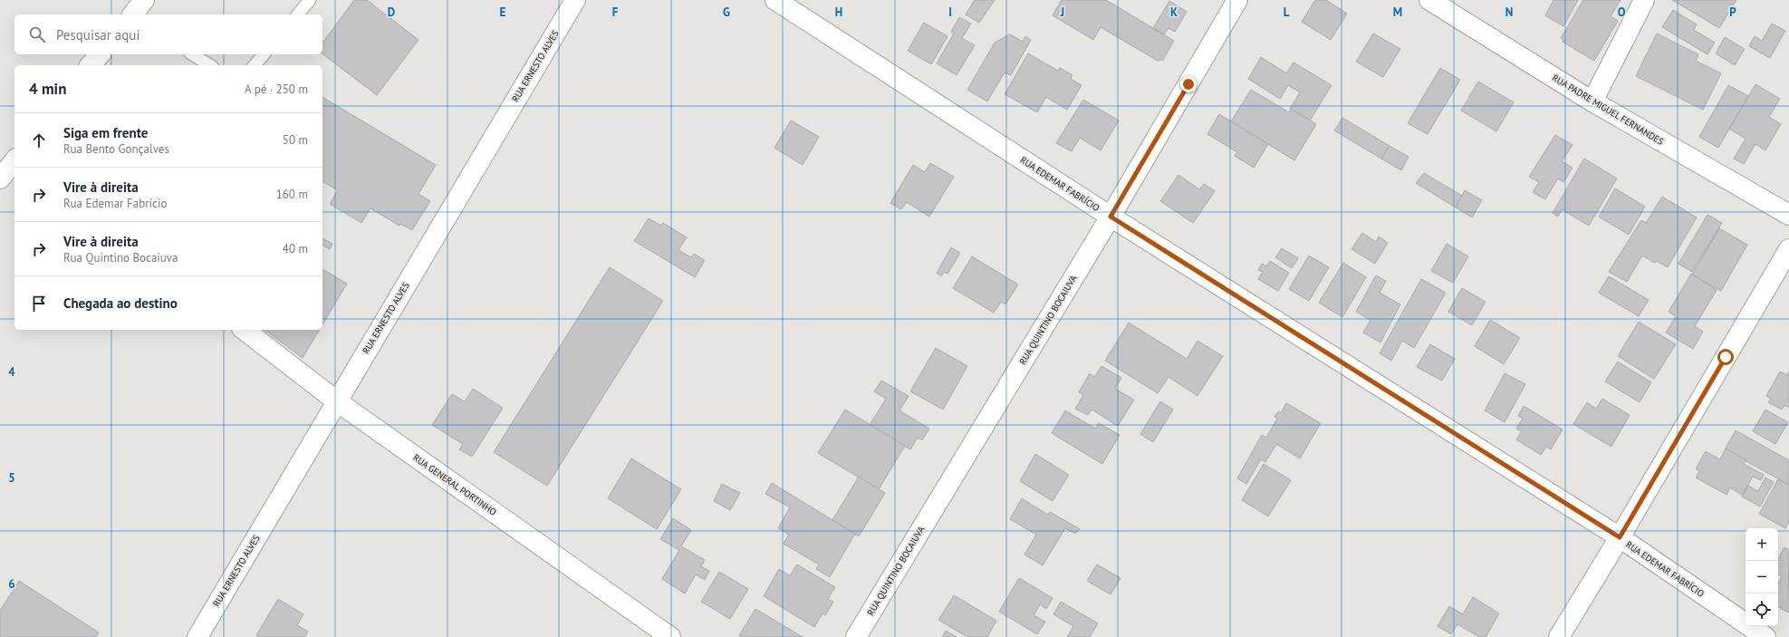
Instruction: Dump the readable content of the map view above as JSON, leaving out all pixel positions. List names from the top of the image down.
{
  "streets": {
    "main road": [
      "RUA ERNESTO ALVES",
      "RUA PADRE MIGUEL FERNANDES",
      "RUA EDEMAR FABRÍCIO",
      "RUA QUINTINO BOCAIUVA",
      "RUA GENERAL PORTINHO"
    ]
  },
  "crossings": [
    ["RUA ERNESTO ALVES", "RUA GENERAL PORTINHO"],
    ["RUA EDEMAR FABRÍCIO", "RUA QUINTINO BOCAIUVA"]
  ],
  "page": {
    "search": "Pesquisar aqui",
    "heading": ["4 min", "A pé · 250 m"],
    "list": [
      ["Siga em frente", "Rua Bento Gonçalves", "50 m"],
      ["Vire à direita", "Rua Edemar Fabrício", "160 m"],
      ["Vire à direita", "Rua Quintino Bocaiuva", "40 m"],
      "Chegada ao destino"
    ],
    "map_buttons": ["+", "−"]
  },
  "grid": {
    "columns": [
      "D",
      "E",
      "F",
      "G",
      "H",
      "I",
      "J",
      "K",
      "L",
      "M",
      "N",
      "O",
      "P"
    ],
    "rows": ["4", "5", "6"]
  }
}
